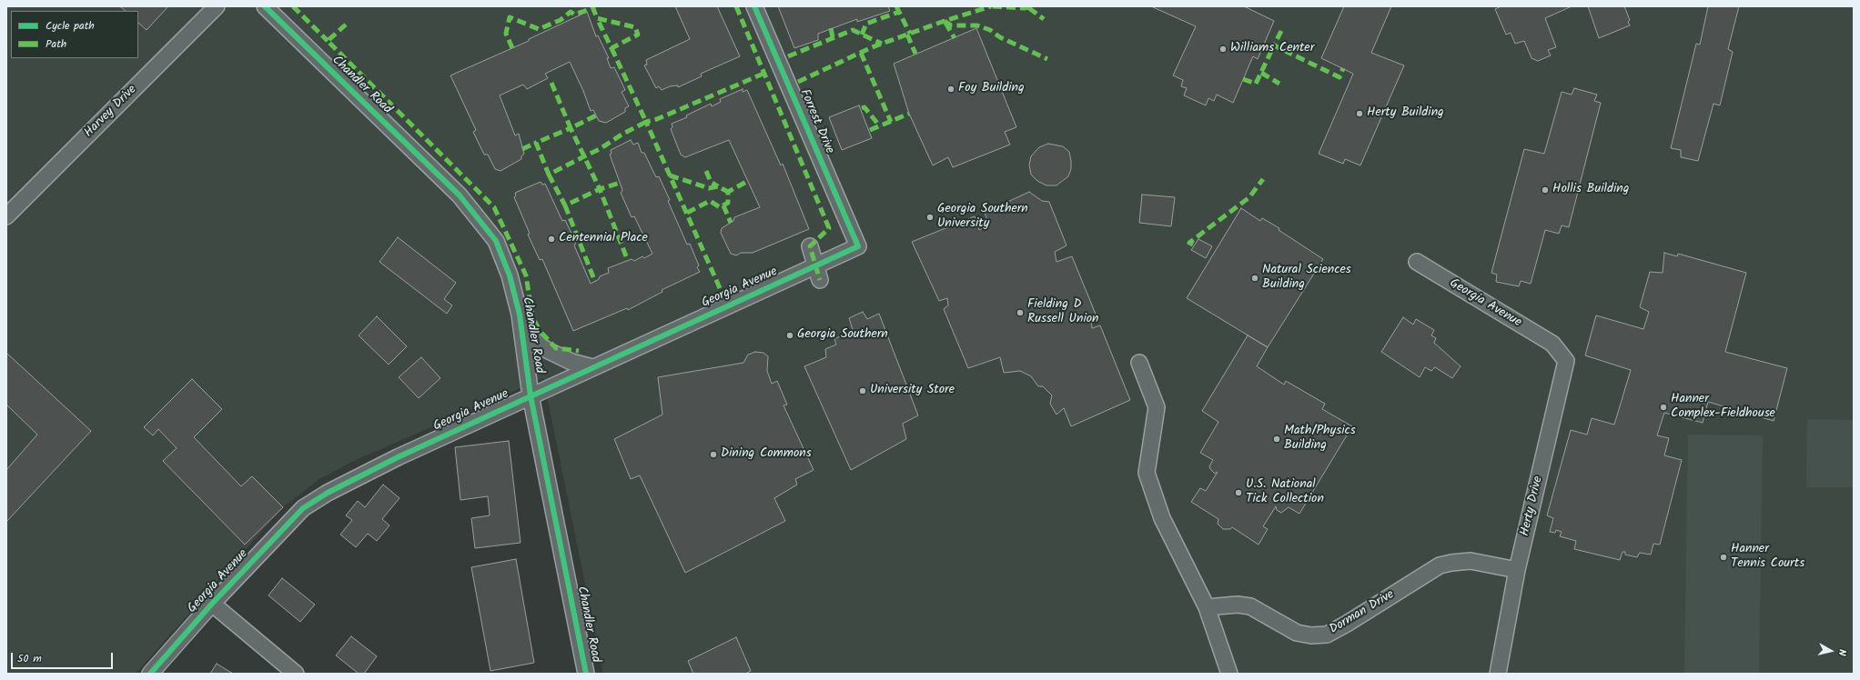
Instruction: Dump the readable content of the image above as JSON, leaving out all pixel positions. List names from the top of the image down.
{
  "streets": {
    "street": [
      "Chandler Road",
      "Harvey Drive",
      "Forrest Drive",
      "Georgia Avenue",
      "Herty Drive",
      "Dorman Drive"
    ]
  },
  "crossings": [
    ["Chandler Road", "Georgia Avenue"],
    ["Forrest Drive", "Georgia Avenue"],
    ["Georgia Avenue", "Herty Drive"],
    ["Herty Drive", "Dorman Drive"]
  ],
  "places": [
    "Williams Center",
    "Foy Building",
    "Herty Building",
    "Hollis Building",
    "Georgia Southern University",
    "Centennial Place",
    "Natural Sciences Building",
    "Fielding D Russell Union",
    "Georgia Southern",
    "University Store",
    "Hanner Complex-Fieldhouse",
    "Math/Physics Building",
    "Dining Commons",
    "U.S. National Tick Collection",
    "Hanner Tennis Courts"
  ],
  "legend": ["Cycle path", "Path"],
  "scale_bar": "50 m",
  "north": "right"
}
